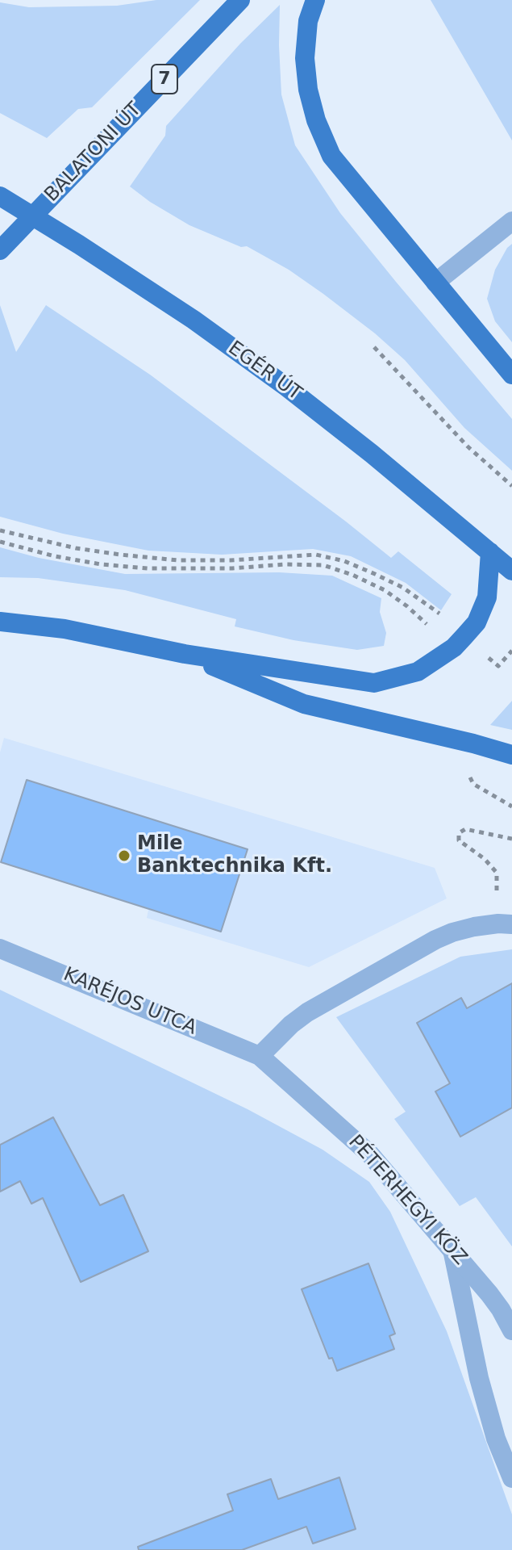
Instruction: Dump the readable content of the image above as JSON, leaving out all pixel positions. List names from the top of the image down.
{
  "streets": {
    "main road": ["7", "BALATONI ÚT", "EGÉR ÚT"],
    "street": ["KARÉJOS UTCA", "PÉTERHEGYI KÖZ"]
  },
  "crossings": [
    ["KARÉJOS UTCA", "PÉTERHEGYI KÖZ"]
  ],
  "places": ["Mile Banktechnika Kft."]
}
